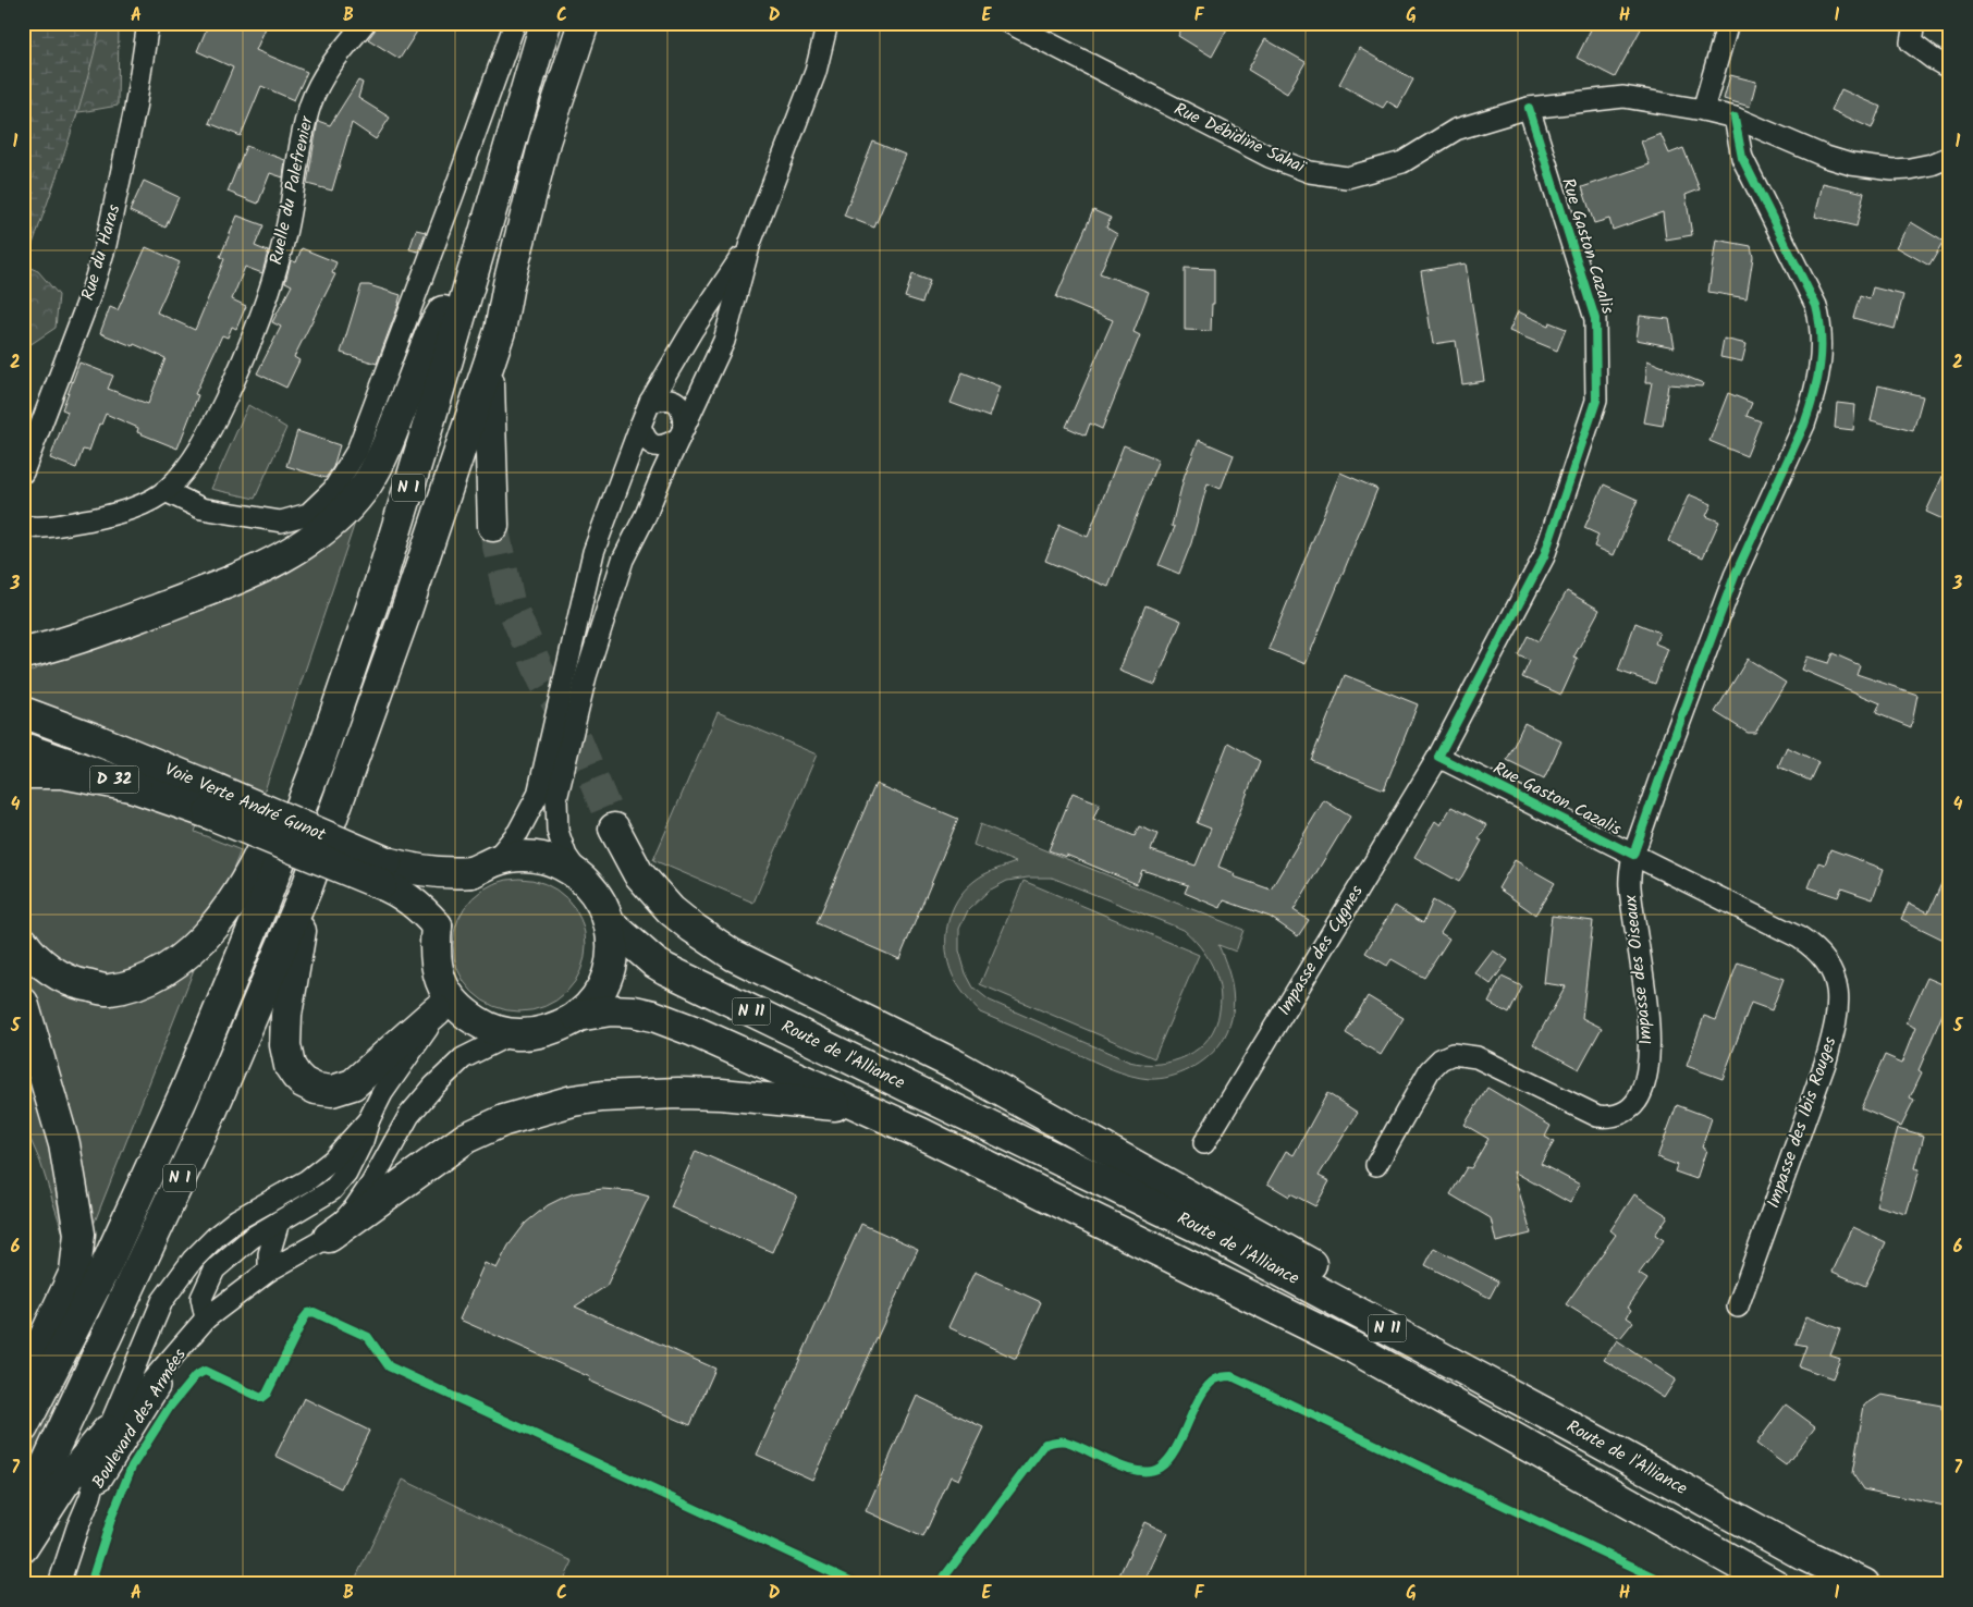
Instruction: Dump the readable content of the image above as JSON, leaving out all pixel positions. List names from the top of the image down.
{
  "streets": {
    "main road": [
      "N 1",
      "D 32",
      "Voie Verte André Gunot",
      "N 11",
      "Route de l'Alliance"
    ],
    "street": [
      "Rue Débidine Sahaï",
      "Ruelle du Palefrenier",
      "Rue Gaston Cazalis",
      "Rue du Haras",
      "Impasse des Cygnes",
      "Impasse des Oiseaux",
      "Impasse des Ibis Rouges",
      "Boulevard des Armées"
    ]
  },
  "crossings": [
    ["Rue Débidine Sahaï", "Rue Gaston Cazalis"],
    ["Rue Gaston Cazalis", "Impasse des Cygnes"],
    ["Rue Gaston Cazalis", "Impasse des Oiseaux"],
    ["Rue Gaston Cazalis", "Impasse des Ibis Rouges"],
    ["Impasse des Oiseaux", "Impasse des Ibis Rouges"]
  ],
  "grid": {
    "columns": [
      "A",
      "B",
      "C",
      "D",
      "E",
      "F",
      "G",
      "H",
      "I"
    ],
    "rows": [
      "1",
      "2",
      "3",
      "4",
      "5",
      "6",
      "7"
    ]
  }
}
